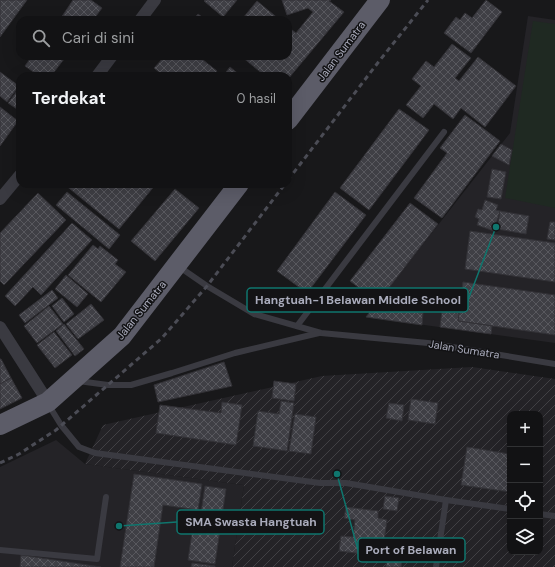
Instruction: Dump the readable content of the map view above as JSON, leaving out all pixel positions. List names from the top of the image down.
{
  "streets": {
    "highway": ["Jalan Sumatra"]
  },
  "places": ["Hangtuah-1 Belawan Middle School", "Port of Belawan", "SMA Swasta Hangtuah"],
  "page": {
    "search": "Cari di sini",
    "heading": ["Terdekat", "0 hasil"],
    "map_buttons": ["+", "−"]
  }
}
